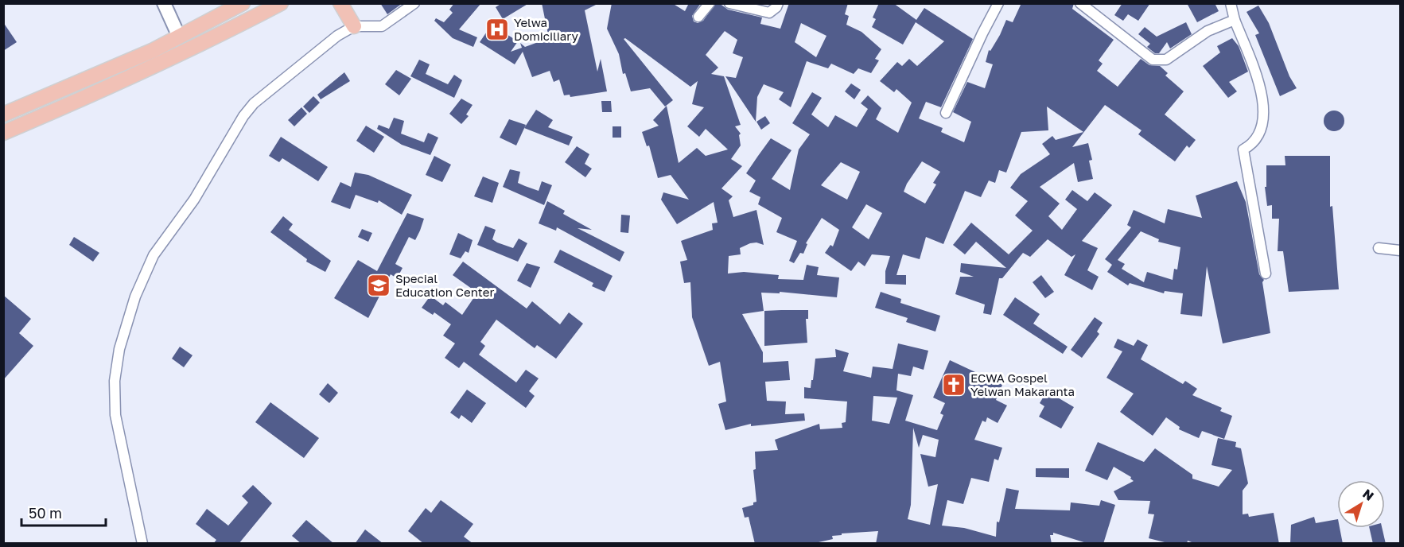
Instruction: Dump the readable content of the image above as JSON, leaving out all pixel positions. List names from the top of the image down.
{
  "places": {
    "hospital": ["Yelwa Domiciliary"],
    "school or university": ["Special Education Center"],
    "church": ["ECWA Gospel Yelwan Makaranta"]
  },
  "scale_bar": "50 m",
  "north": "top right"
}
